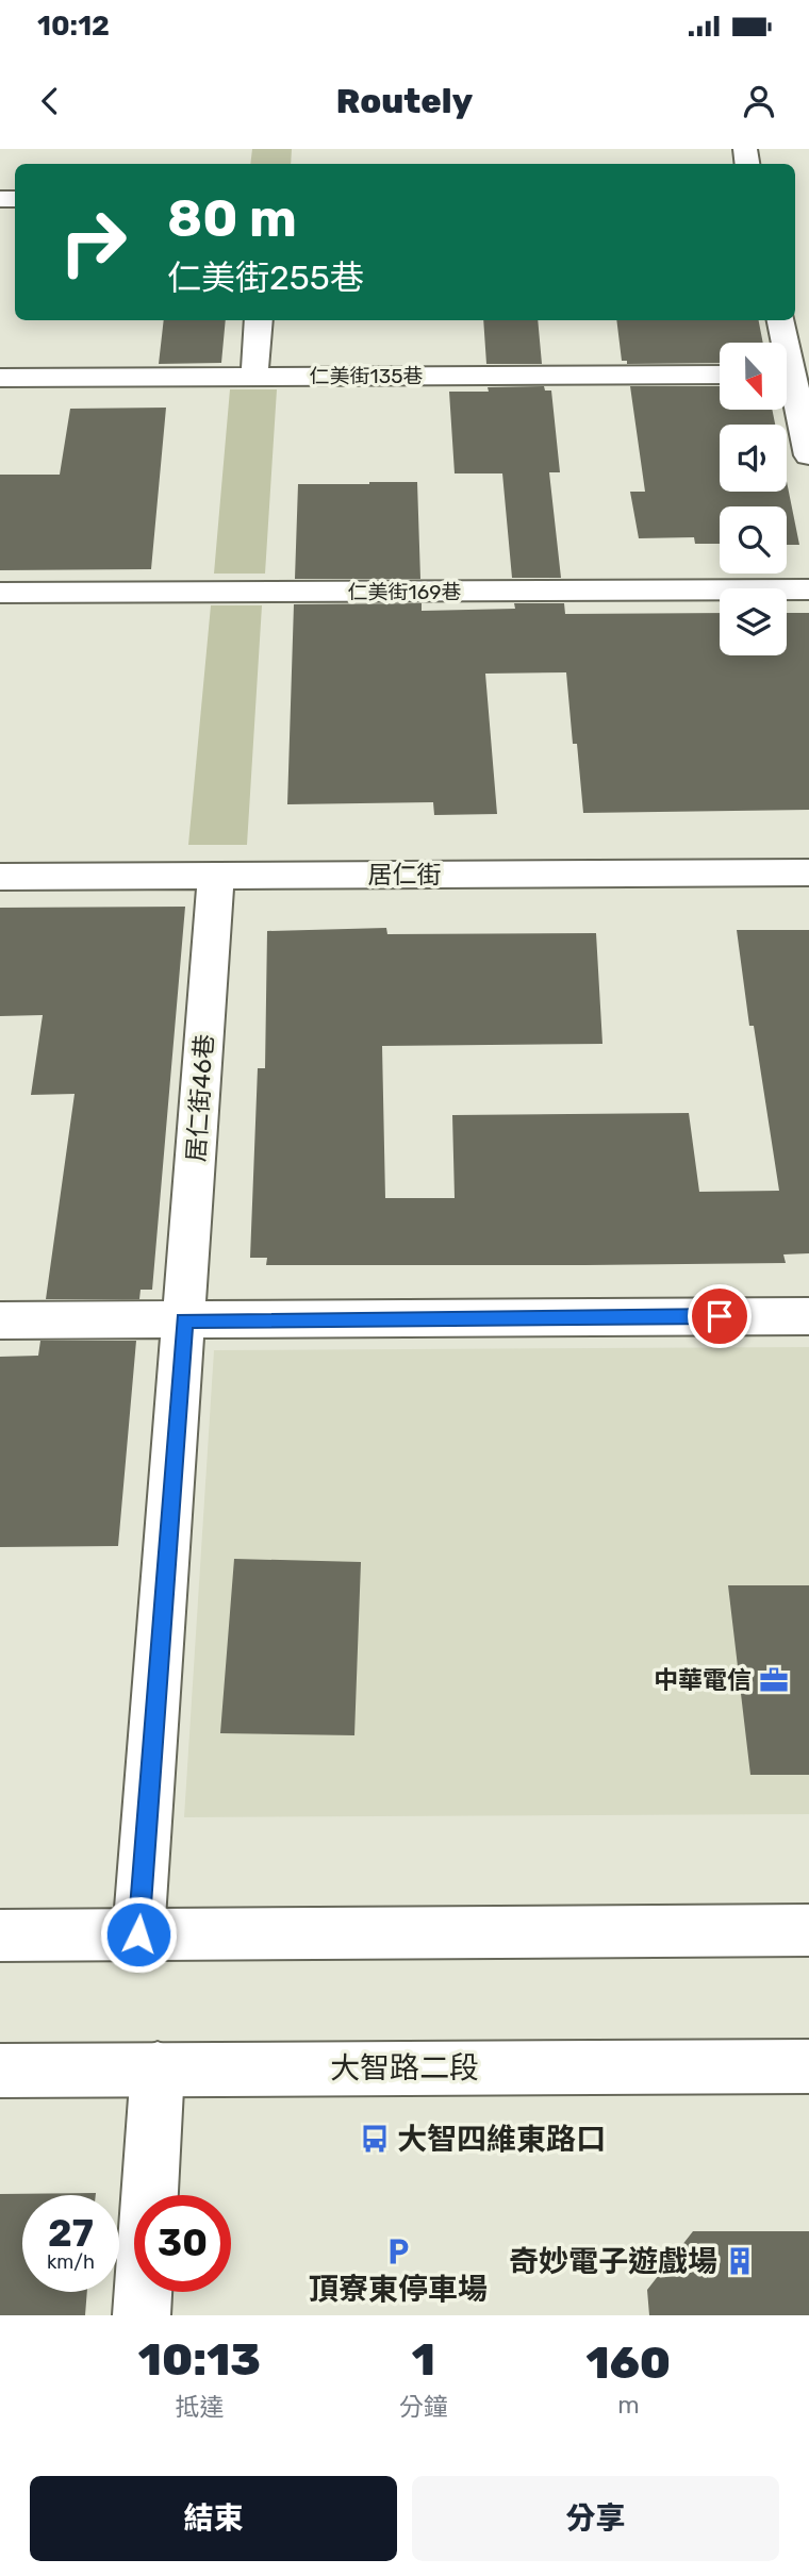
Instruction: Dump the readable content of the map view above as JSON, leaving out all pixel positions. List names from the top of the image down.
{
  "streets": {
    "street": [
      "仁美街135巷",
      "仁美街169巷",
      "居仁街",
      "居仁街46巷",
      "大智路二段"
    ]
  },
  "crossings": [
    ["居仁街", "居仁街46巷"]
  ],
  "places": {
    "office": ["中華電信"],
    "bus stop": ["大智四維東路口"],
    "parking": ["頂寮東停車場"],
    "building": ["奇妙電子遊戲場"]
  },
  "north": "bottom",
  "page": {
    "status": "10:12",
    "header": "Routely",
    "turn": ["80 m", "仁美街255巷"],
    "speed": "27 km/h",
    "limit": "30",
    "eta": [
      "10:13",
      "抵達",
      "1",
      "分鐘",
      "160",
      "m"
    ],
    "buttons": ["結束", "分享"]
  }
}
